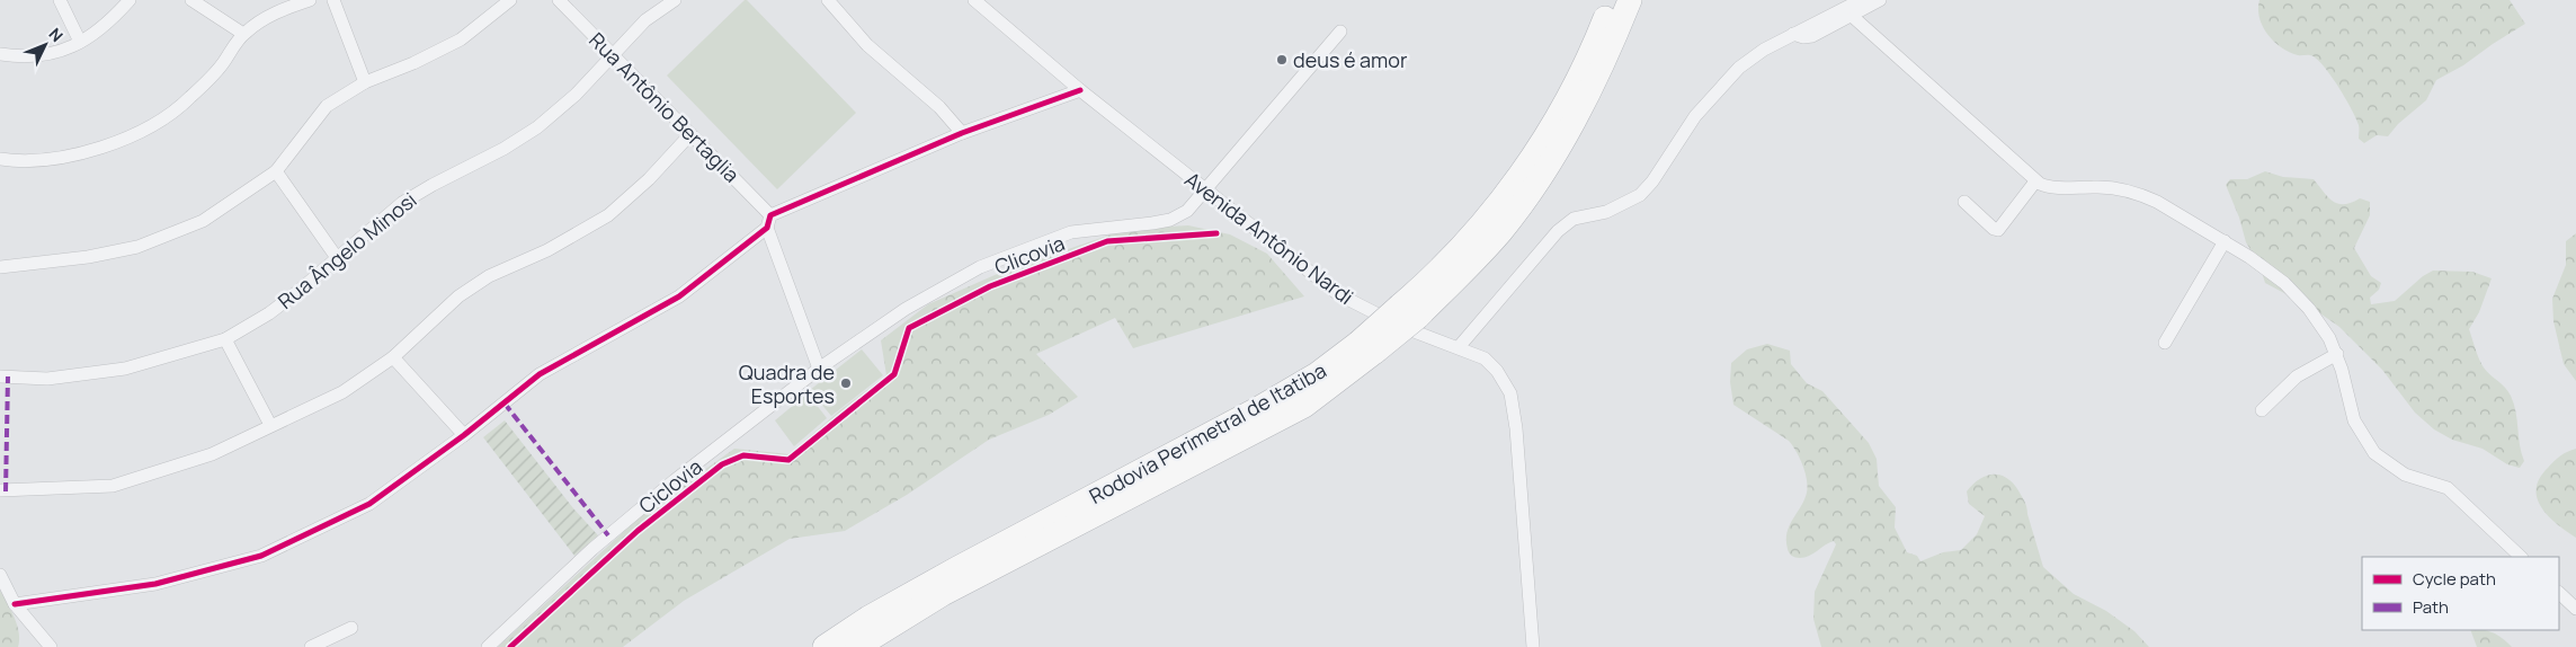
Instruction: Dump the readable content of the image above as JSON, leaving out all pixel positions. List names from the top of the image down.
{
  "streets": {
    "highway": ["Rodovia Perimetral de Itatiba"],
    "street": ["Rua Antônio Bertaglia", "Avenida Antônio Nardi", "Rua Ângelo Minosi"],
    "cycle path": ["Clicovia"]
  },
  "crossings": [
    ["Rua Antônio Bertaglia", "Rua Ângelo Minosi"]
  ],
  "places": ["deus é amor", "Quadra de Esportes"],
  "legend": ["Cycle path", "Path"],
  "north": "top right"
}
